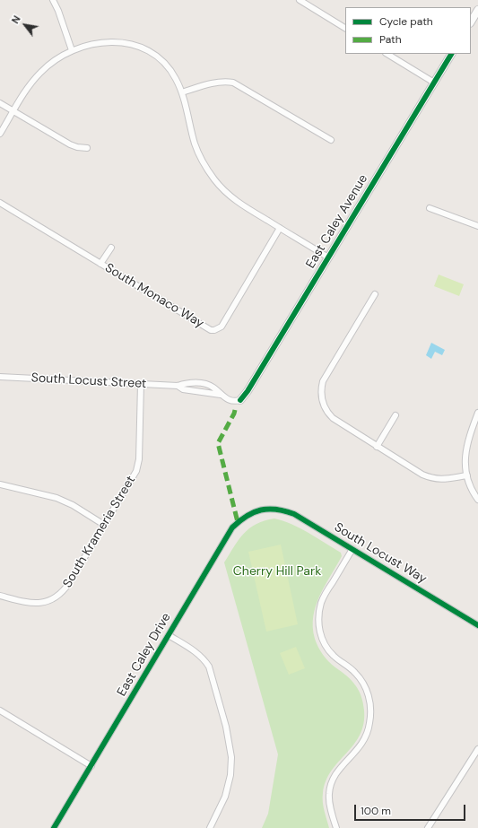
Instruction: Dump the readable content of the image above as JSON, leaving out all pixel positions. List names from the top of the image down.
{
  "streets": {
    "street": [
      "East Caley Avenue",
      "South Monaco Way",
      "South Locust Street",
      "South Krameria Street",
      "South Locust Way",
      "East Caley Drive"
    ]
  },
  "crossings": [
    ["East Caley Avenue", "South Locust Street"],
    ["South Locust Street", "South Krameria Street"],
    ["South Locust Way", "East Caley Drive"]
  ],
  "parks": ["Cherry Hill Park"],
  "legend": ["Cycle path", "Path"],
  "scale_bar": "100 m",
  "north": "top left"
}
